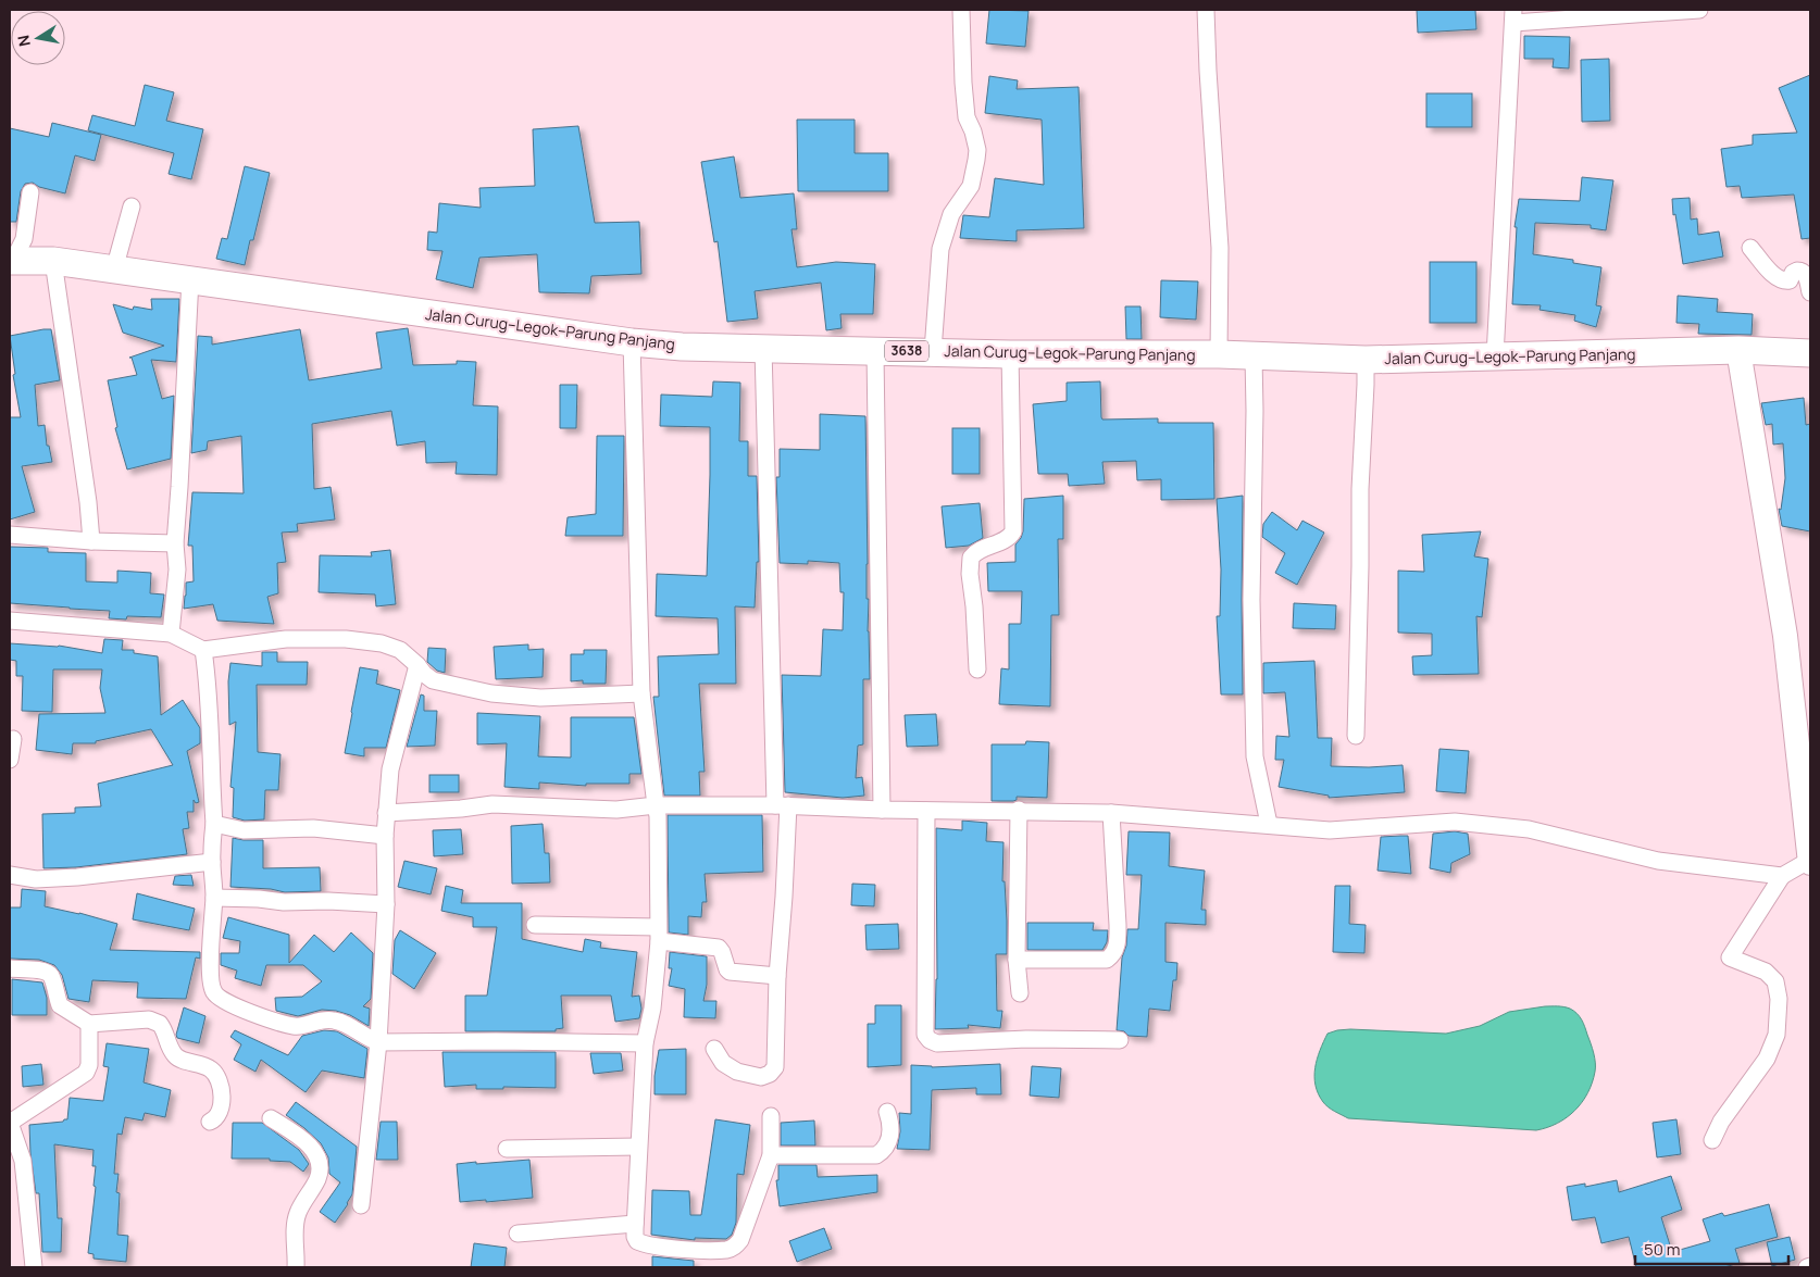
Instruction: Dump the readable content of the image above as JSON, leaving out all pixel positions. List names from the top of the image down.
{
  "streets": {
    "main road": ["Jalan Curug–Legok–Parung Panjang", "3638"]
  },
  "scale_bar": "50 m",
  "north": "left"
}
